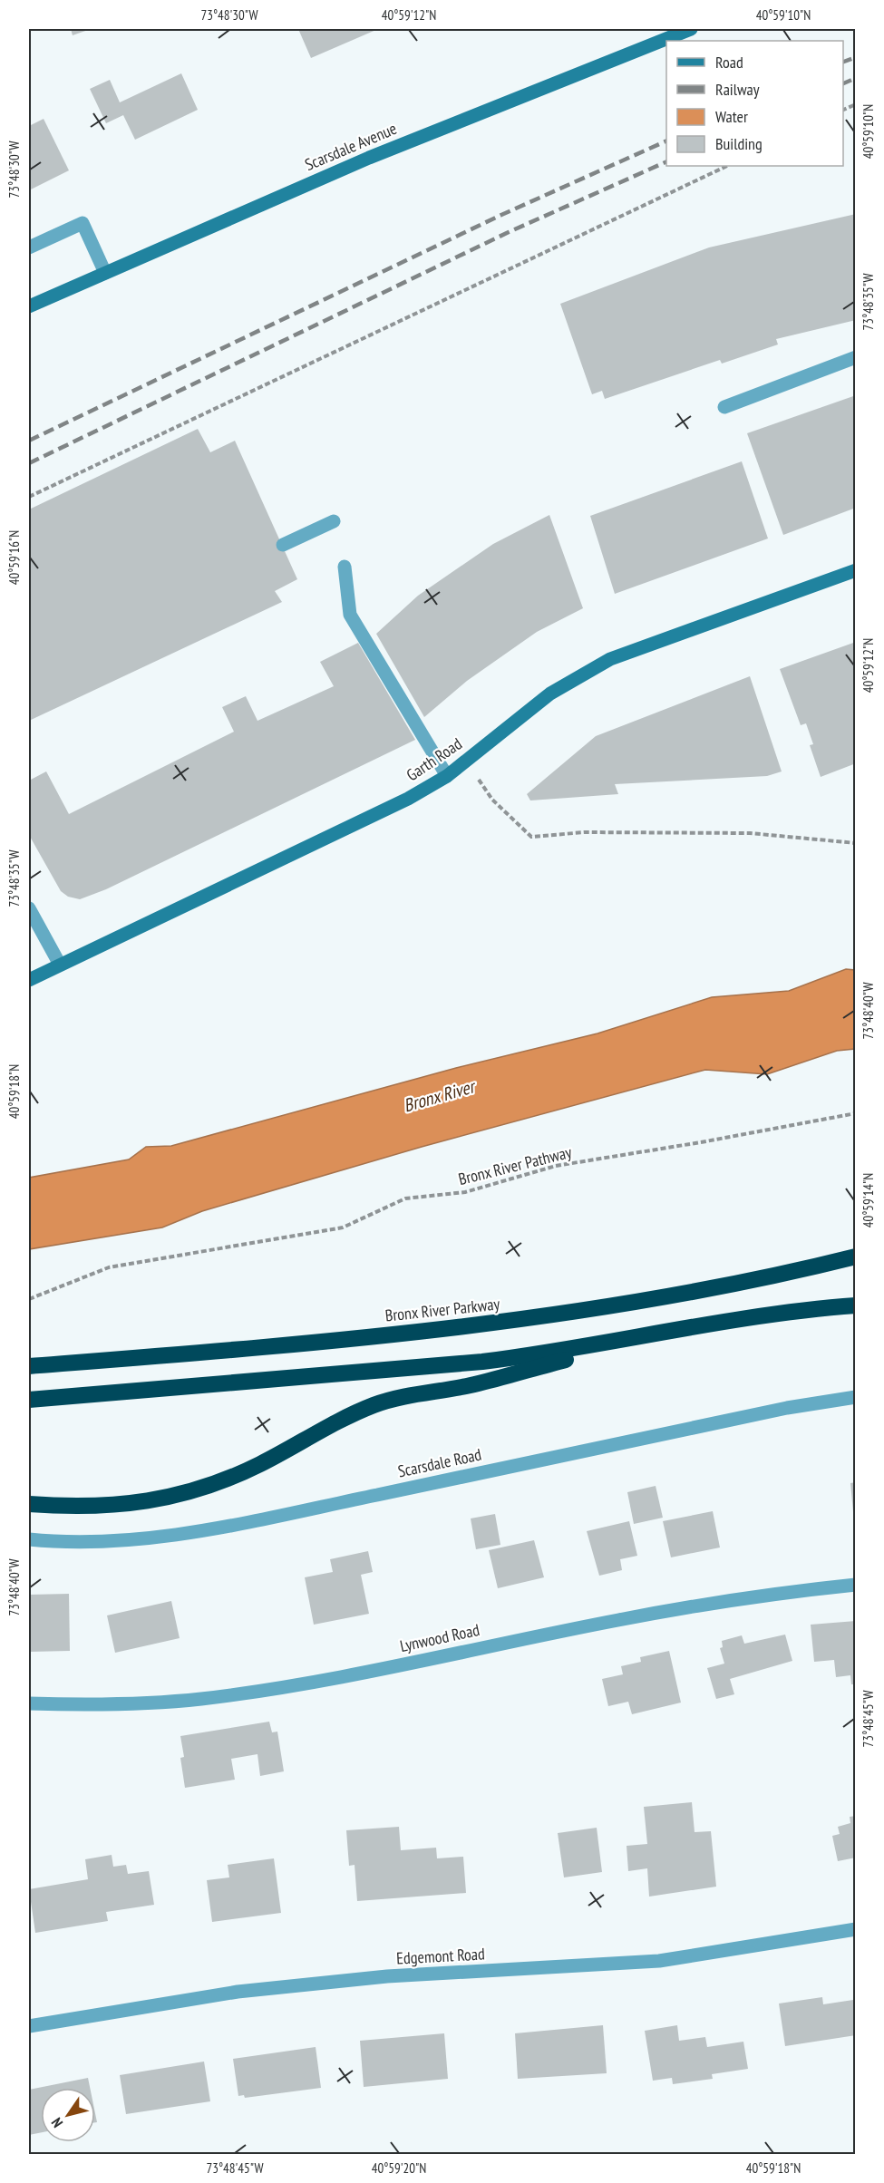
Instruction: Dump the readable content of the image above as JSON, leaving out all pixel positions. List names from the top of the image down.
{
  "streets": {
    "highway": ["Bronx River Parkway"],
    "street": [
      "Scarsdale Avenue",
      "Garth Road",
      "Scarsdale Road",
      "Lynwood Road",
      "Edgemont Road"
    ],
    "path": ["Bronx River Pathway"]
  },
  "water": ["Bronx River"],
  "legend": [
    "Road",
    "Railway",
    "Water",
    "Building"
  ],
  "north": "bottom left",
  "coordinates": [
    "73°48'30\"W",
    "40°59'12\"N",
    "40°59'10\"N",
    "73°48'35\"W",
    "40°59'16\"N",
    "73°48'40\"W",
    "40°59'18\"N",
    "40°59'14\"N",
    "73°48'45\"W",
    "40°59'20\"N"
  ]
}
